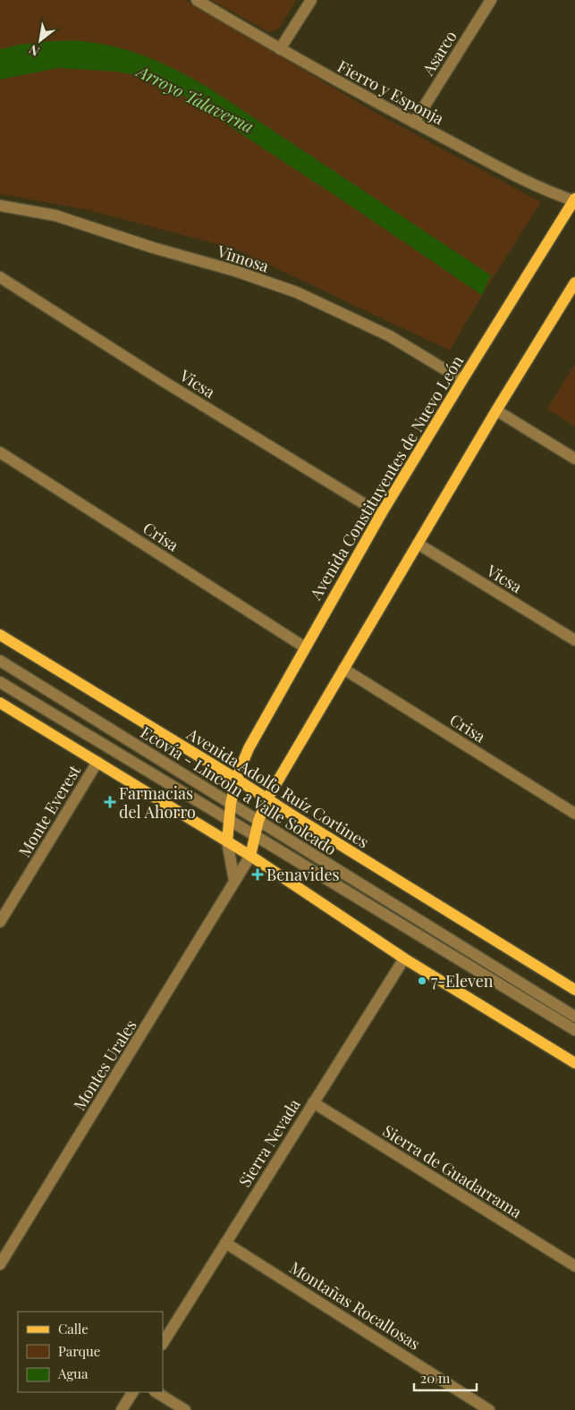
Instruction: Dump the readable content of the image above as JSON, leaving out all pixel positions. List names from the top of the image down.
{
  "streets": {
    "main road": ["Avenida Constituyentes de Nuevo León", "Avenida Adolfo Ruíz Cortines"],
    "street": [
      "Asarco",
      "Fierro y Esponja",
      "Vimosa",
      "Vicsa",
      "Crisa",
      "Ecovía - Lincoln a Valle Soleado",
      "Monte Everest",
      "Montes Urales",
      "Sierra Nevada",
      "Sierra de Guadarrama",
      "Montañas Rocallosas"
    ]
  },
  "crossings": [
    ["Asarco", "Fierro y Esponja"],
    ["Fierro y Esponja", "Avenida Constituyentes de Nuevo León"],
    ["Vimosa", "Avenida Constituyentes de Nuevo León"],
    ["Vicsa", "Avenida Constituyentes de Nuevo León"],
    ["Avenida Constituyentes de Nuevo León", "Crisa"],
    ["Avenida Constituyentes de Nuevo León", "Avenida Adolfo Ruíz Cortines"],
    ["Avenida Constituyentes de Nuevo León", "Ecovía - Lincoln a Valle Soleado"],
    ["Sierra Nevada", "Sierra de Guadarrama"],
    ["Sierra Nevada", "Montañas Rocallosas"]
  ],
  "water": ["Arroyo Talaverna"],
  "places": {
    "health": ["Farmacias del Ahorro", "Benavides"],
    "other": ["7-Eleven"]
  },
  "legend": ["Calle", "Parque", "Agua"],
  "scale_bar": "20 m",
  "north": "bottom left"
}
